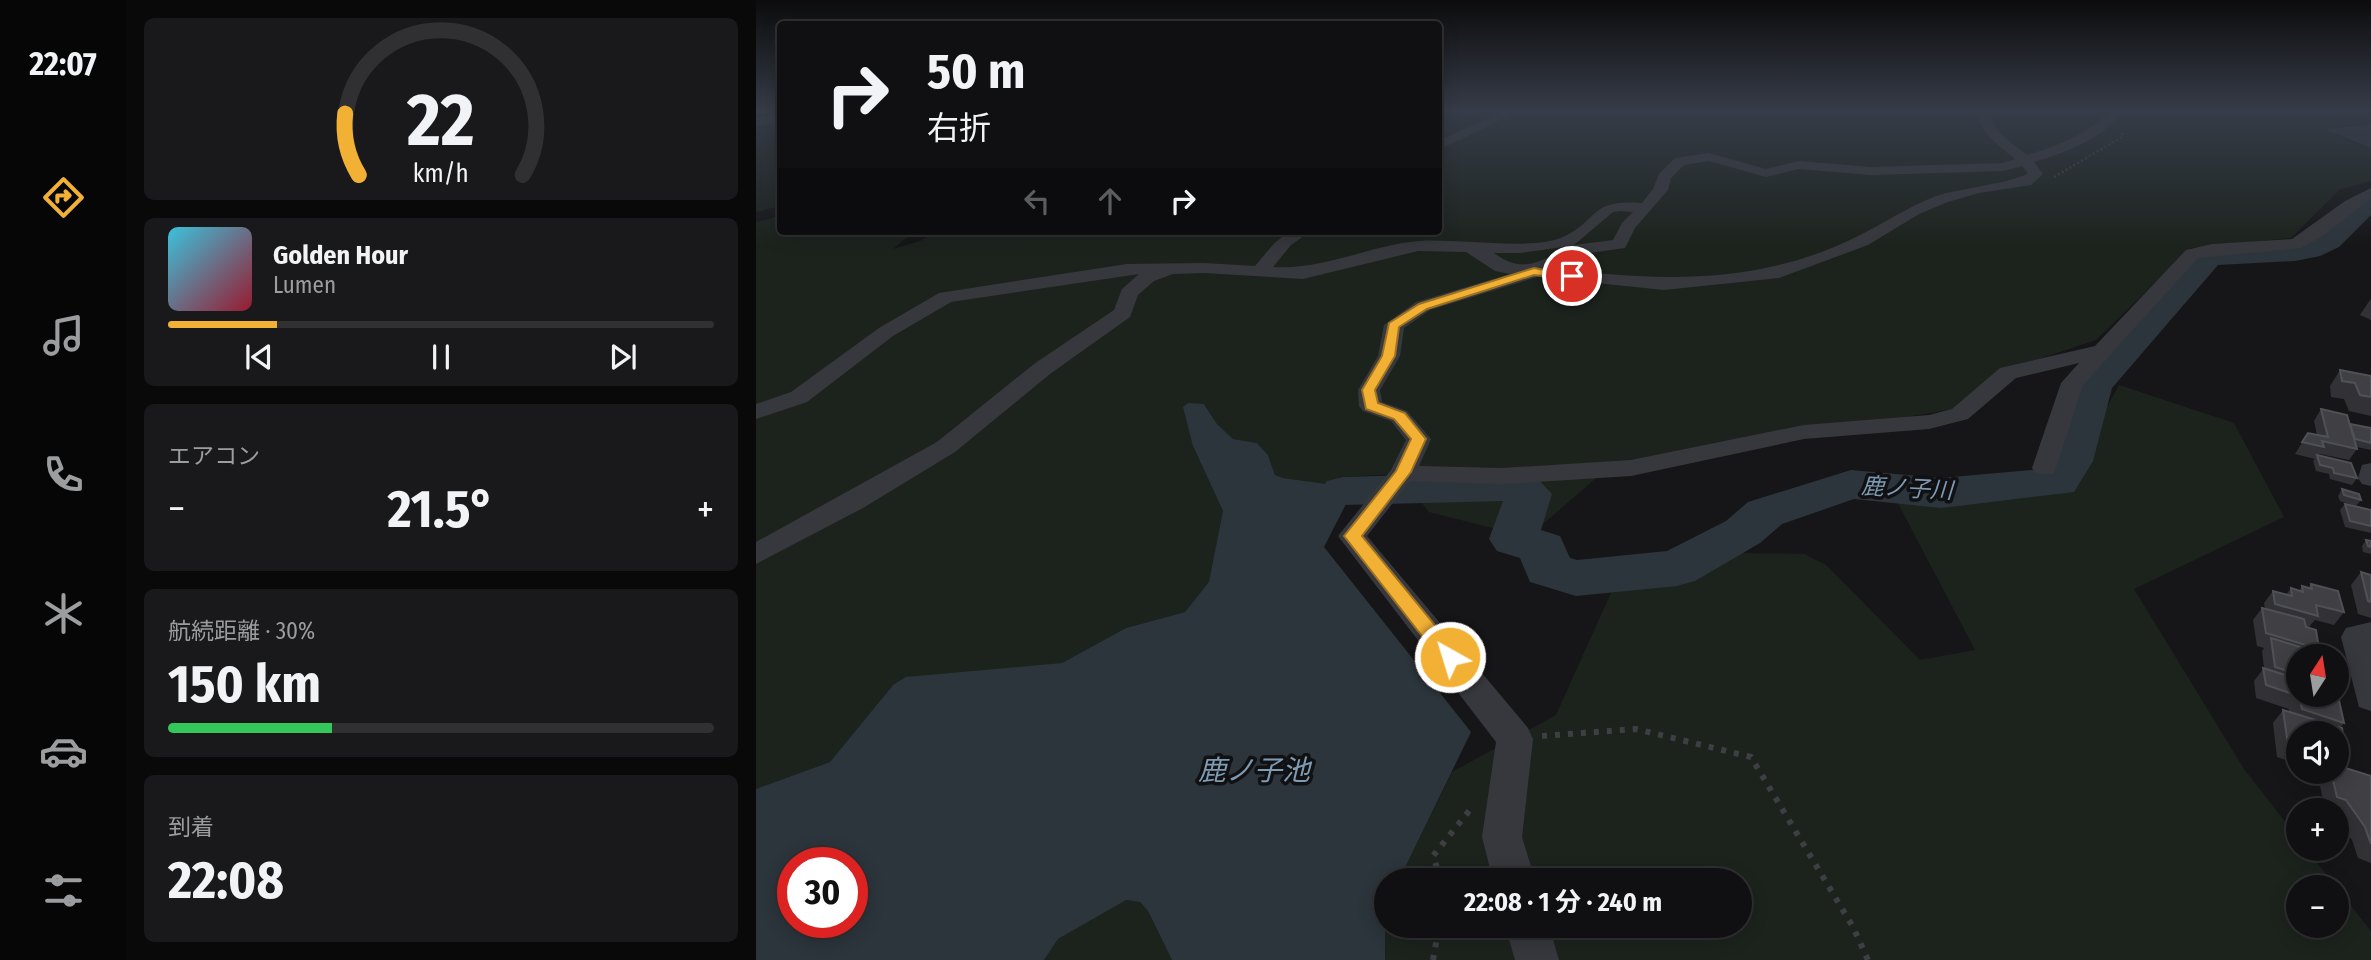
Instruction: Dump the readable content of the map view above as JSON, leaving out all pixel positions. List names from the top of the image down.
{
  "water": ["鹿ノ子川", "鹿ノ子池"],
  "north": "top",
  "page": {
    "tabs": "22:07",
    "turn": ["50 m", "右折"],
    "song": ["Golden Hour", "Lumen"],
    "tile": [
      "エアコン",
      ["航続距離 · 30%", "150 km"],
      ["到着", "22:08"]
    ],
    "heat": ["−", "21.5°", "+"],
    "map_buttons": ["+", "−"],
    "limit": "30",
    "trip": "22:08 · 1 分 · 240 m",
    "gauge": ["22", "km/h"]
  }
}
